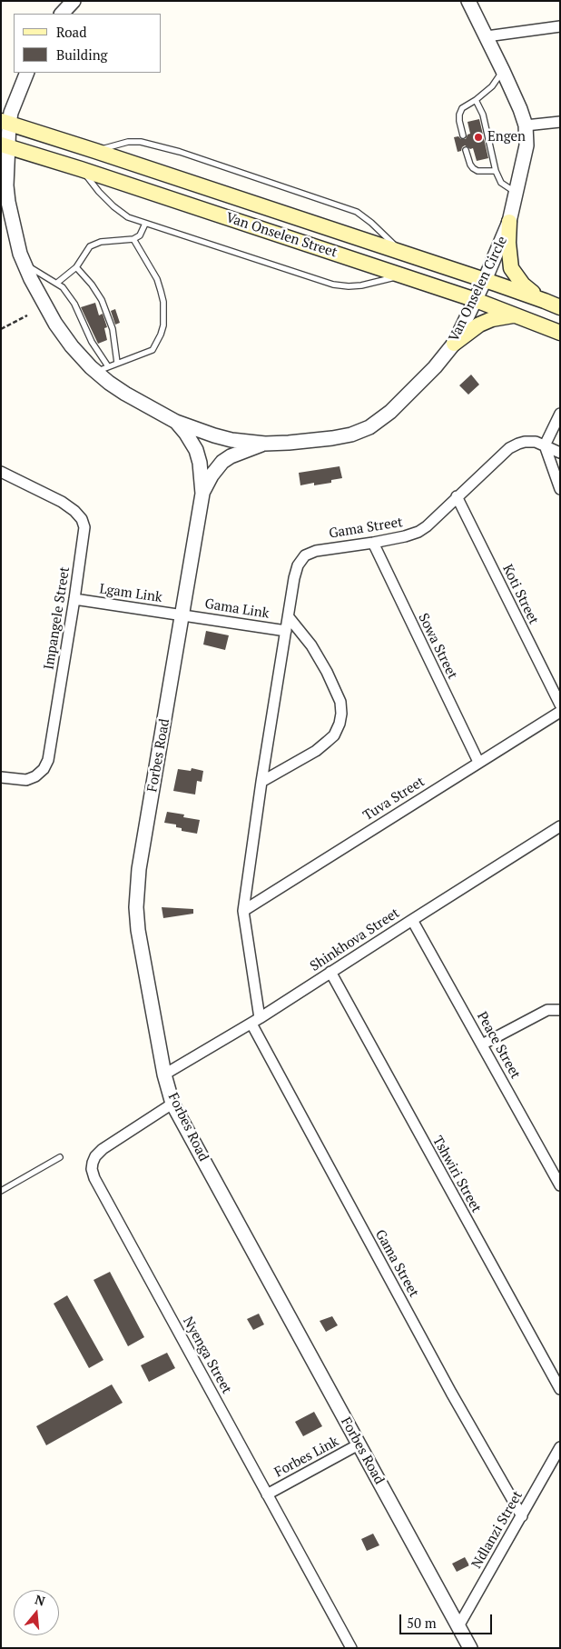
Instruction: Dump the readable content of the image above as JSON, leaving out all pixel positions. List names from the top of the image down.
{
  "streets": {
    "main road": ["Van Onselen Street"],
    "street": [
      "Van Onselen Circle",
      "Gama Street",
      "Lgam Link",
      "Koti Street",
      "Gama Link",
      "Impangele Street",
      "Sowa Street",
      "Forbes Road",
      "Tuva Street",
      "Shinkhova Street",
      "Peace Street",
      "Tshwiri Street",
      "Nyenga Street",
      "Forbes Link",
      "Ndlanzi Street"
    ]
  },
  "crossings": [
    ["Van Onselen Street", "Van Onselen Circle"],
    ["Van Onselen Circle", "Forbes Road"],
    ["Gama Street", "Koti Street"],
    ["Gama Street", "Gama Link"],
    ["Gama Street", "Sowa Street"],
    ["Gama Street", "Tuva Street"],
    ["Gama Street", "Shinkhova Street"],
    ["Gama Street", "Ndlanzi Street"],
    ["Lgam Link", "Gama Link"],
    ["Lgam Link", "Impangele Street"],
    ["Lgam Link", "Forbes Road"],
    ["Gama Link", "Forbes Road"],
    ["Sowa Street", "Tuva Street"],
    ["Forbes Road", "Shinkhova Street"],
    ["Forbes Road", "Nyenga Street"],
    ["Forbes Road", "Forbes Link"],
    ["Forbes Road", "Ndlanzi Street"],
    ["Shinkhova Street", "Peace Street"],
    ["Shinkhova Street", "Tshwiri Street"],
    ["Nyenga Street", "Forbes Link"]
  ],
  "places": ["Engen"],
  "legend": ["Road", "Building"],
  "scale_bar": "50 m",
  "north": "top"
}
